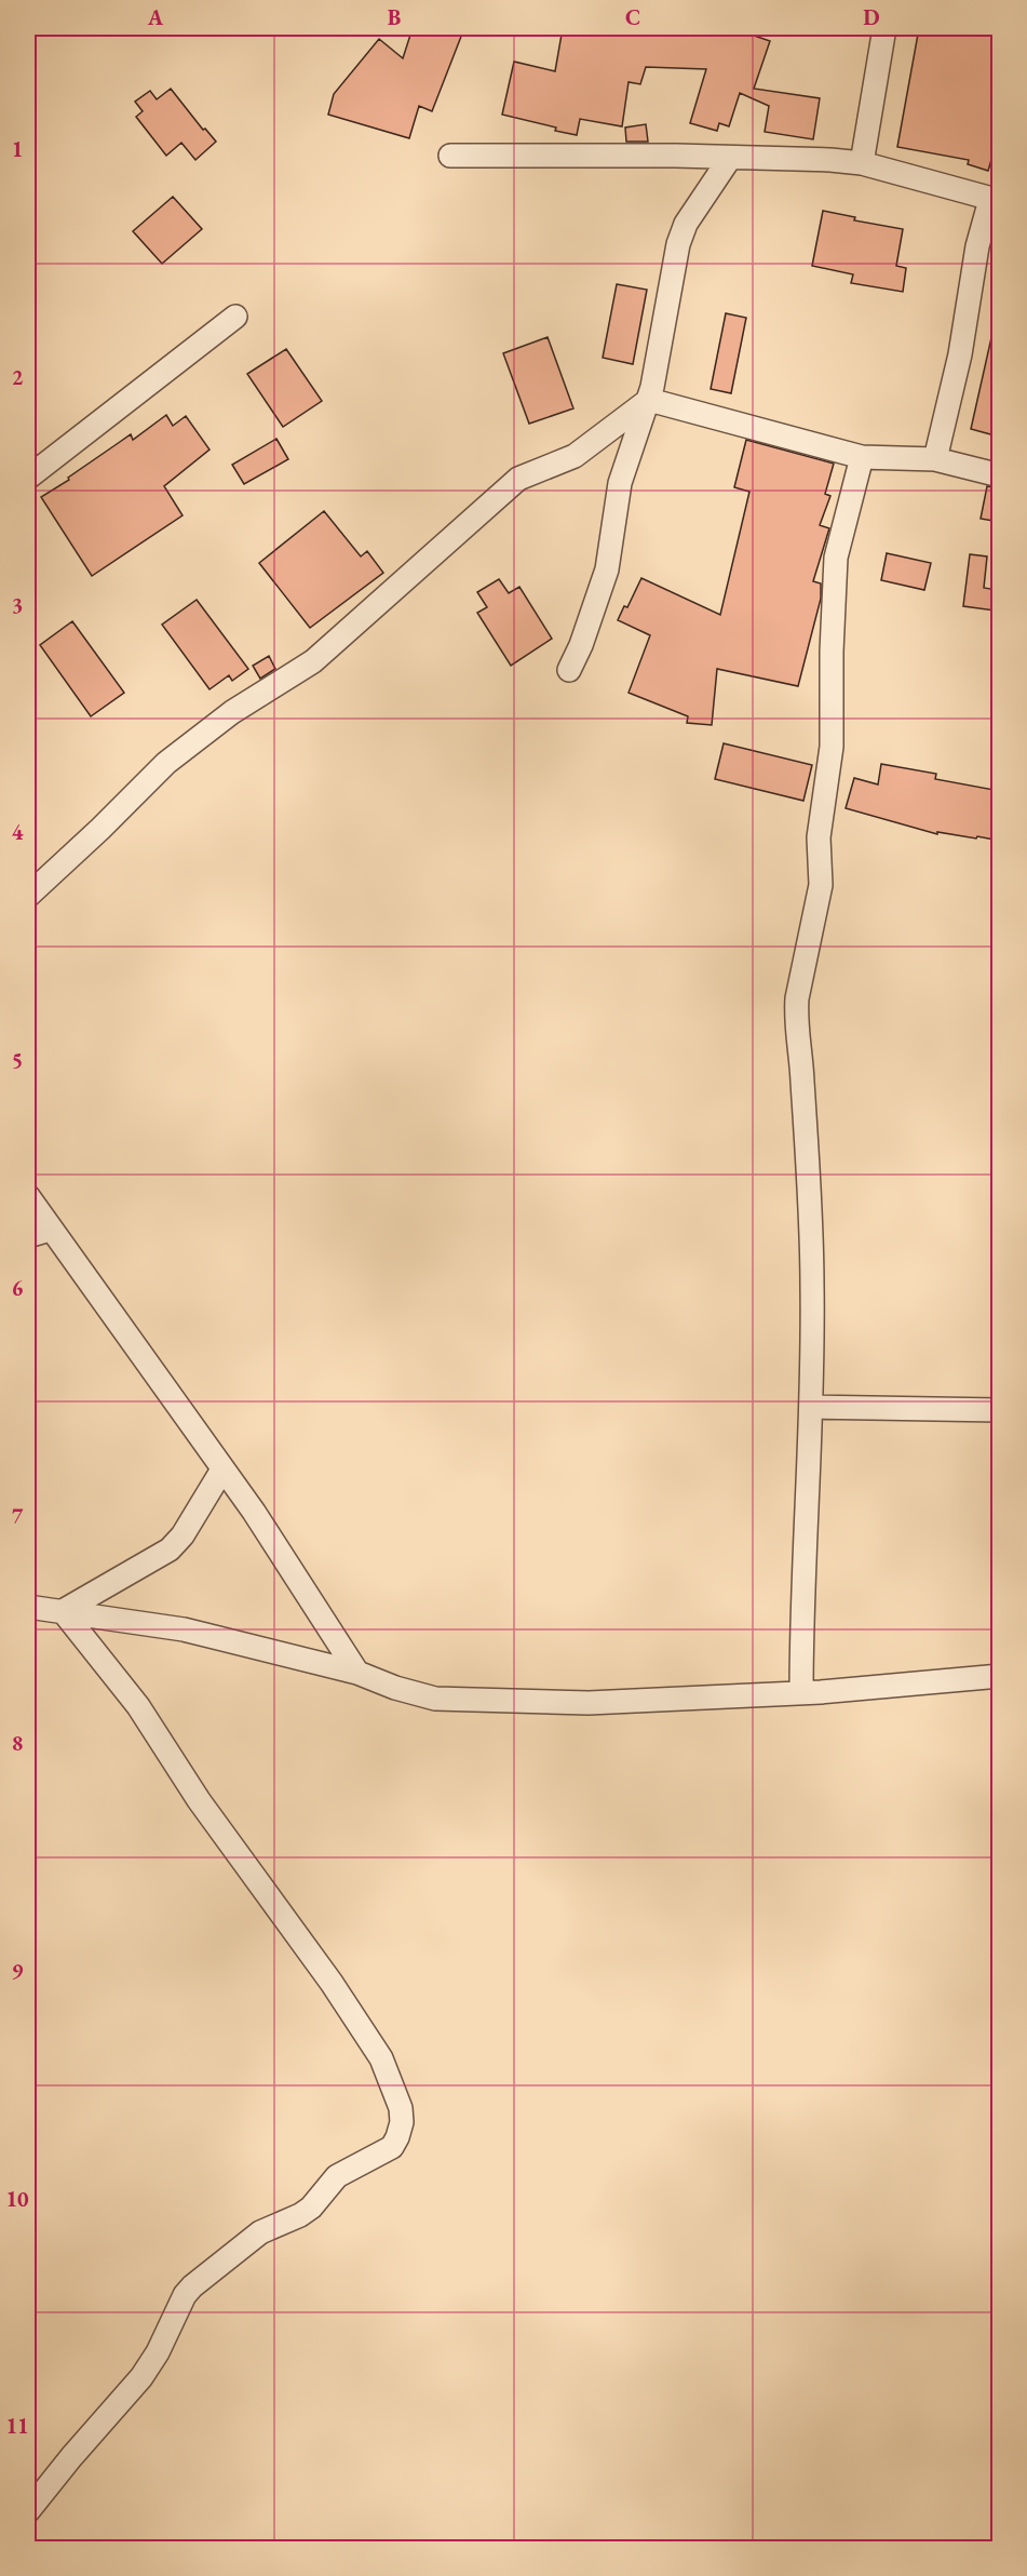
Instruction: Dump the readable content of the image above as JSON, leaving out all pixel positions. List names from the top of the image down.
{
  "grid": {
    "columns": [
      "A",
      "B",
      "C",
      "D"
    ],
    "rows": [
      "1",
      "2",
      "3",
      "4",
      "5",
      "6",
      "7",
      "8",
      "9",
      "10",
      "11"
    ]
  }
}
